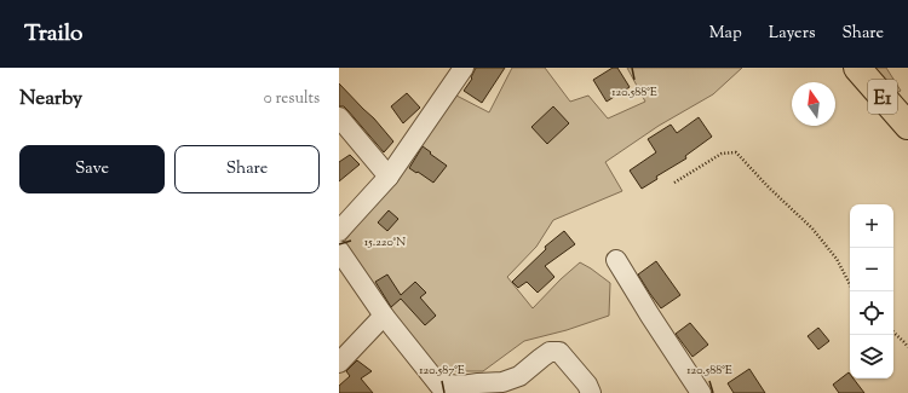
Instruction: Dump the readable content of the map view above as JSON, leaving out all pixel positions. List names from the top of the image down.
{
  "streets": {
    "highway": ["E1"]
  },
  "north": "top",
  "page": {
    "header": "Trailo",
    "nav": ["Map", "Layers", "Share"],
    "heading": ["Nearby", "0 results"],
    "buttons": ["Save", "Share"],
    "map_buttons": ["+", "−"]
  },
  "coordinates": ["120.588°E", "15.220°N", "120.587°E"]
}
